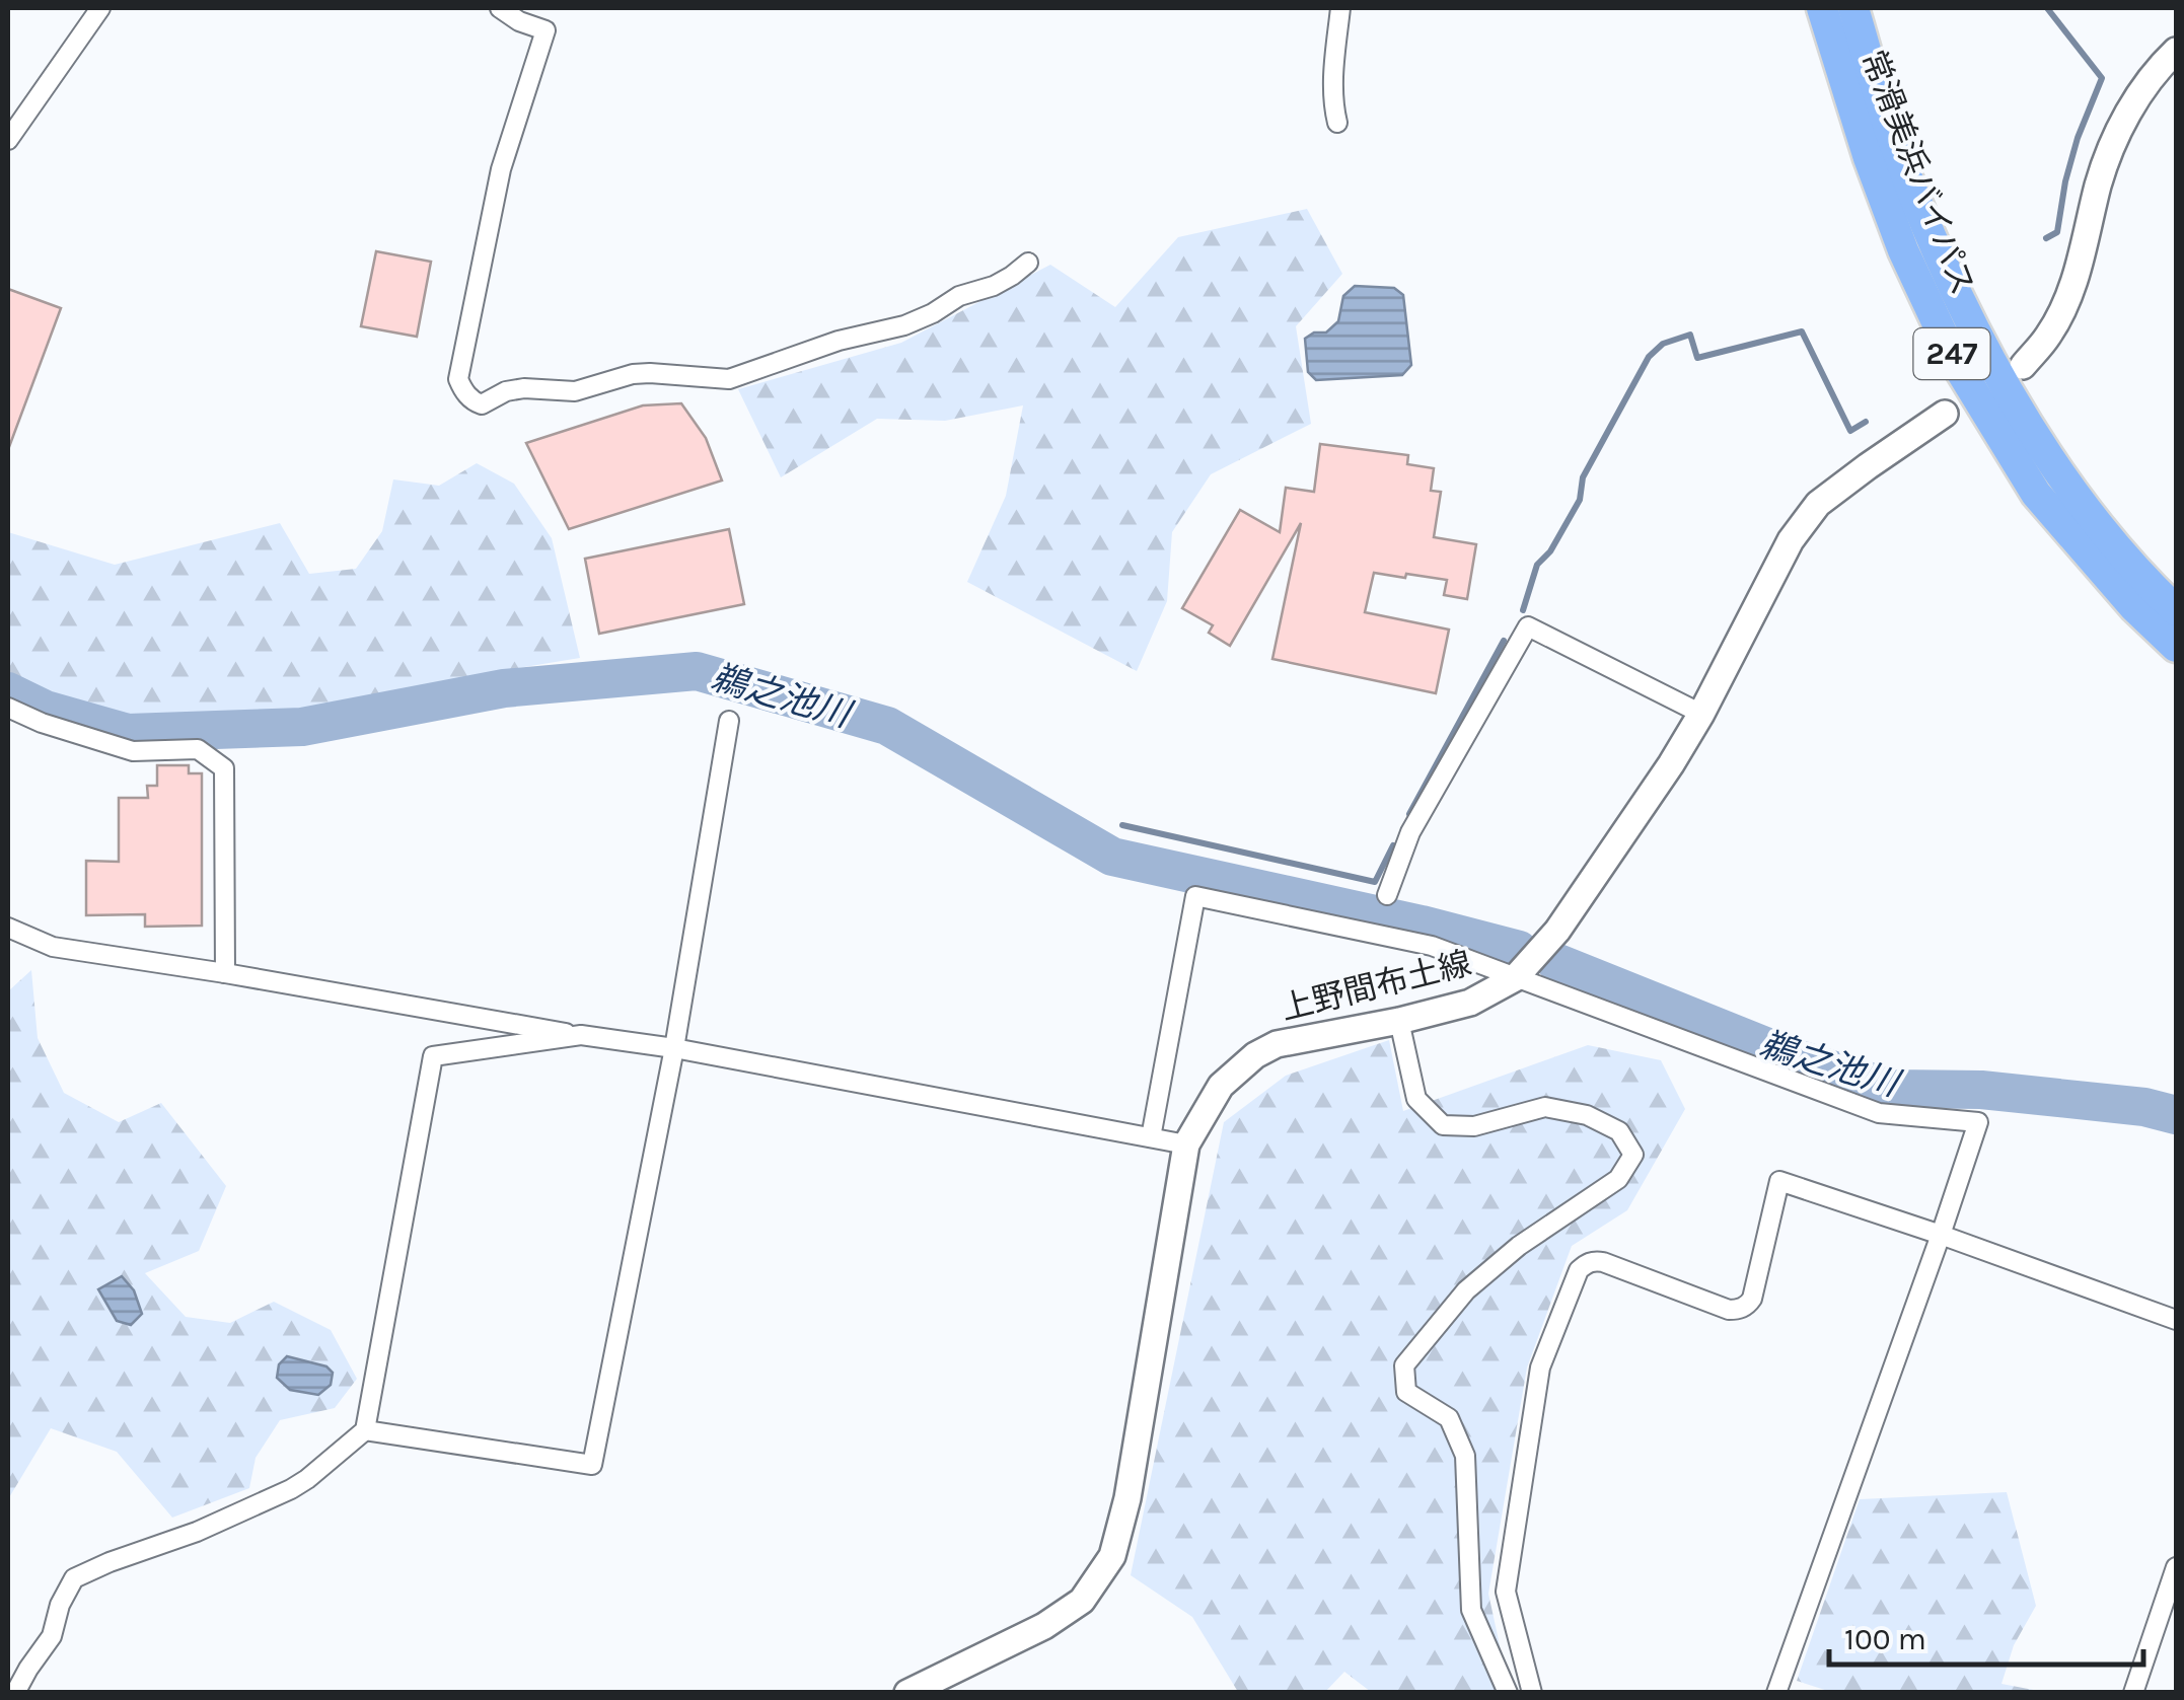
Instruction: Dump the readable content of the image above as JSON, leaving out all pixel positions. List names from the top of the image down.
{
  "streets": {
    "highway": ["常滑美浜バイパス", "247"],
    "main road": ["上野間布土線"]
  },
  "water": ["鵜之池川"],
  "scale_bar": "100 m"
}
